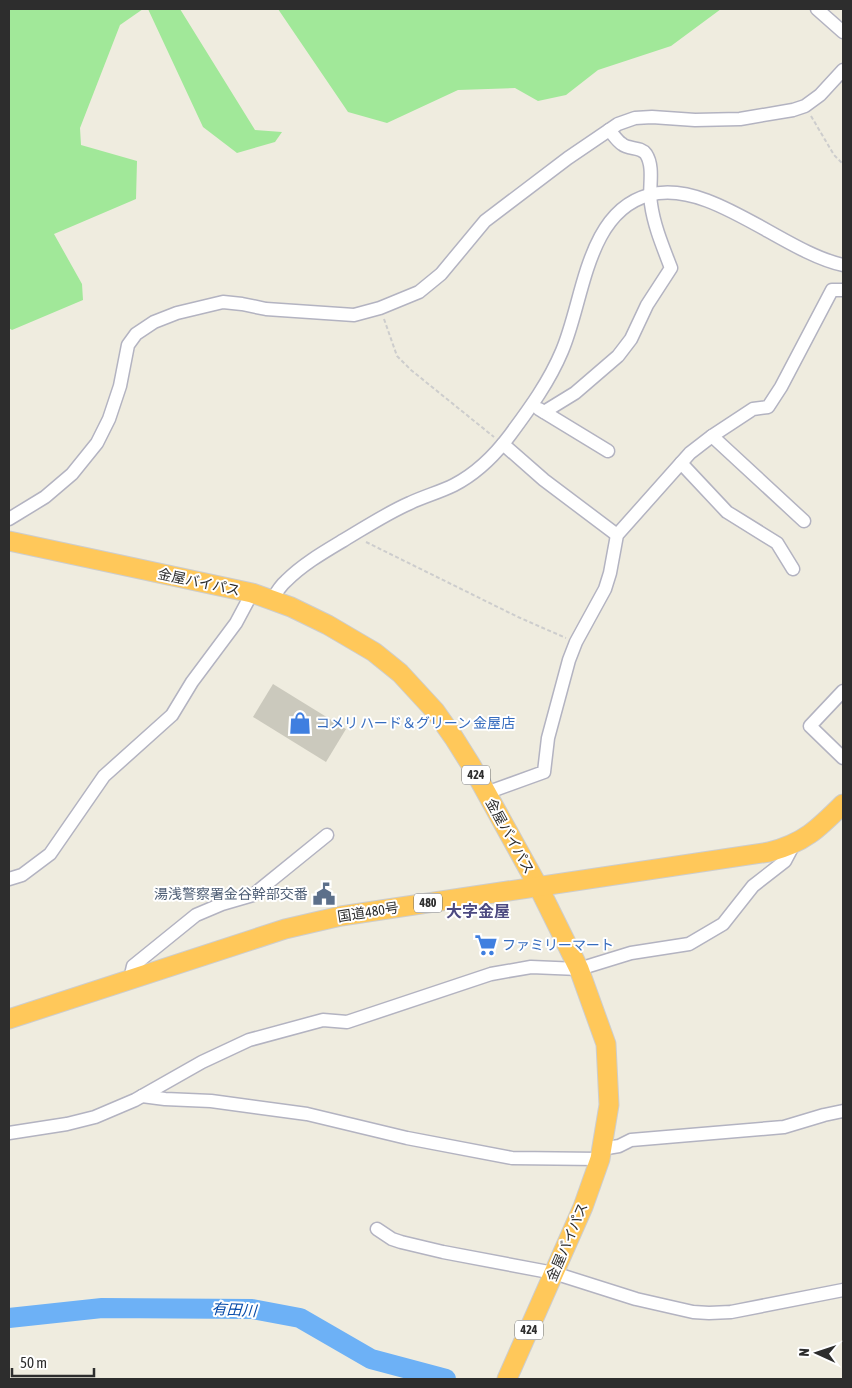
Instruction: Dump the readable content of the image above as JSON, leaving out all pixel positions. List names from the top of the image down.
{
  "streets": {
    "highway": [
      "金屋バイパス",
      "424",
      "480",
      "国道480号"
    ]
  },
  "crossings": [
    ["金屋バイパス", "国道480号"]
  ],
  "districts": ["大字金屋"],
  "water": ["有田川"],
  "places": {
    "shop": ["コメリ ハード＆グリーン 金屋店"],
    "public building": ["湯浅警察署金谷幹部交番"],
    "supermarket": ["ファミリーマート"]
  },
  "scale_bar": "50 m",
  "north": "left"
}
